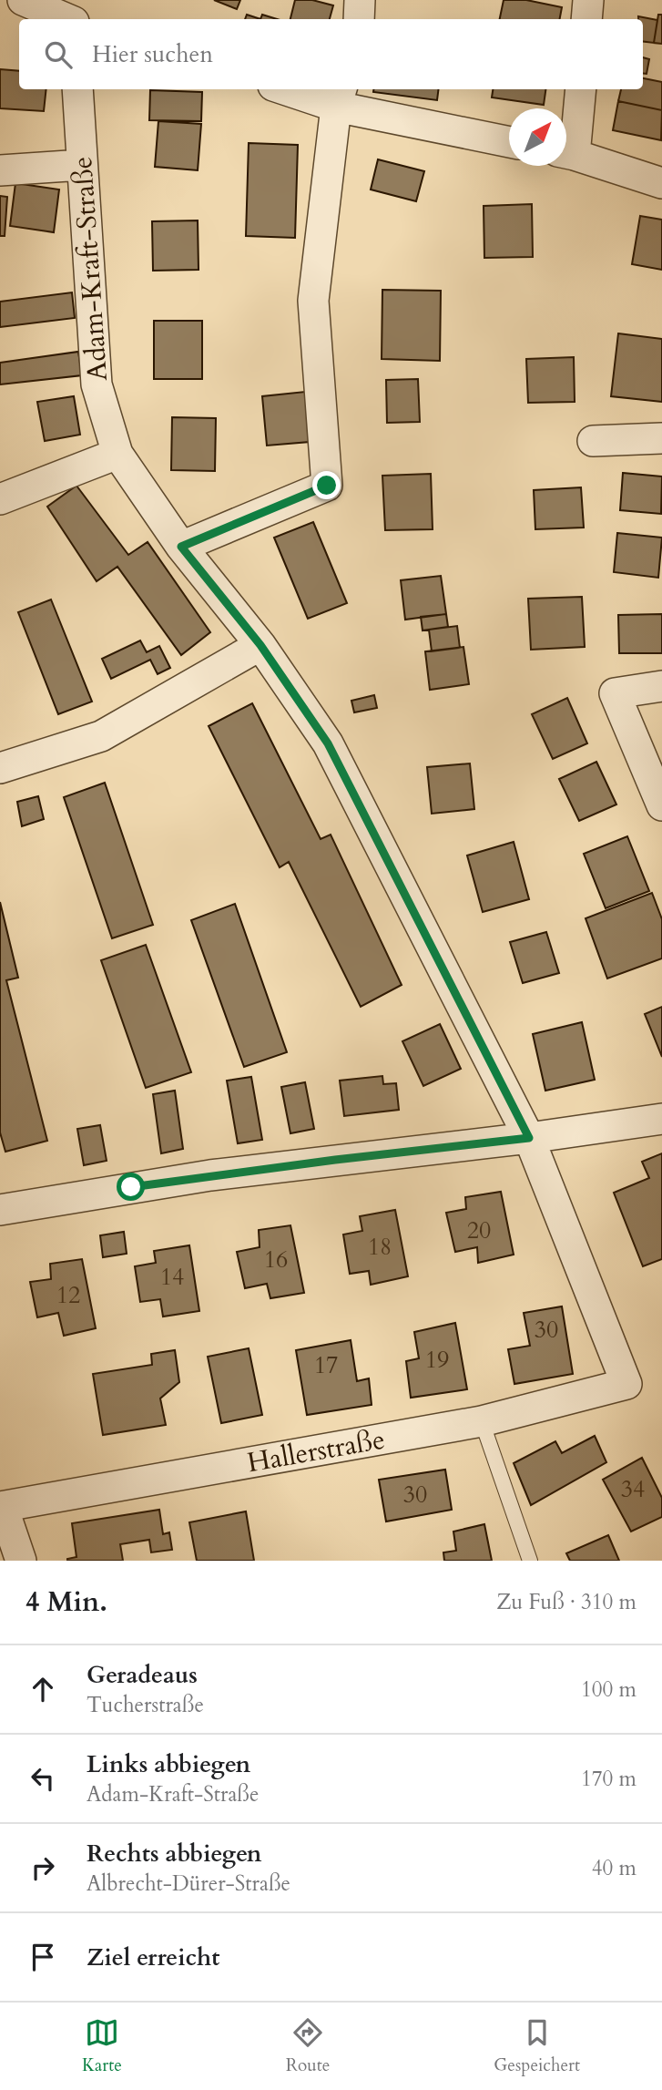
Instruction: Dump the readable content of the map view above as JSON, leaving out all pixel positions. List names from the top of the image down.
{
  "streets": {
    "street": ["Adam-Kraft-Straße", "Hallerstraße"]
  },
  "crossings": [
    ["Adam-Kraft-Straße", "Hallerstraße"]
  ],
  "house_numbers": [
    "20",
    "18",
    "16",
    "14",
    "12",
    "30",
    "19",
    "17",
    "34",
    "30"
  ],
  "north": "top right",
  "page": {
    "search": "Hier suchen",
    "heading": ["4 Min.", "Zu Fuß · 310 m"],
    "list": [
      ["Geradeaus", "Tucherstraße", "100 m"],
      ["Links abbiegen", "Adam-Kraft-Straße", "170 m"],
      ["Rechts abbiegen", "Albrecht-Dürer-Straße", "40 m"],
      "Ziel erreicht"
    ],
    "nav": ["Karte", "Route", "Gespeichert"]
  }
}
